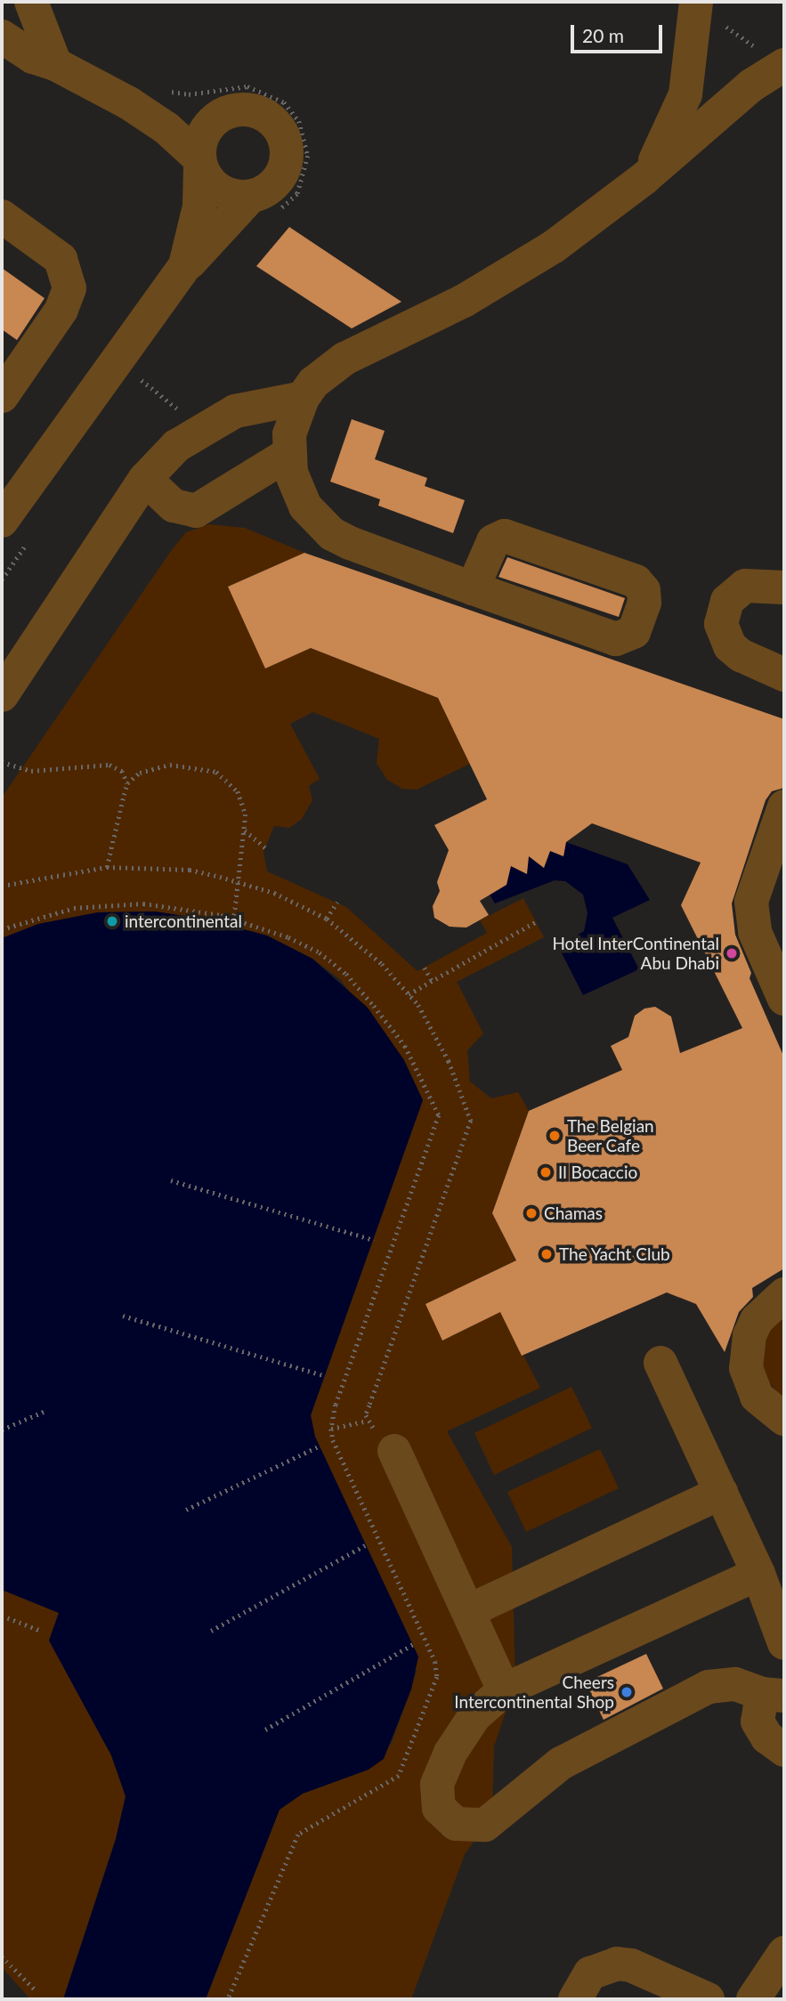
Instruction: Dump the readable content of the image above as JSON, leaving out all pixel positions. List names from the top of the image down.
{
  "places": [
    "intercontinental",
    "Hotel InterContinental Abu Dhabi",
    "The Belgian Beer Cafe",
    "Il Bocaccio",
    "Chamas",
    "The Yacht Club",
    "Cheers Intercontinental Shop"
  ],
  "scale_bar": "20 m"
}
